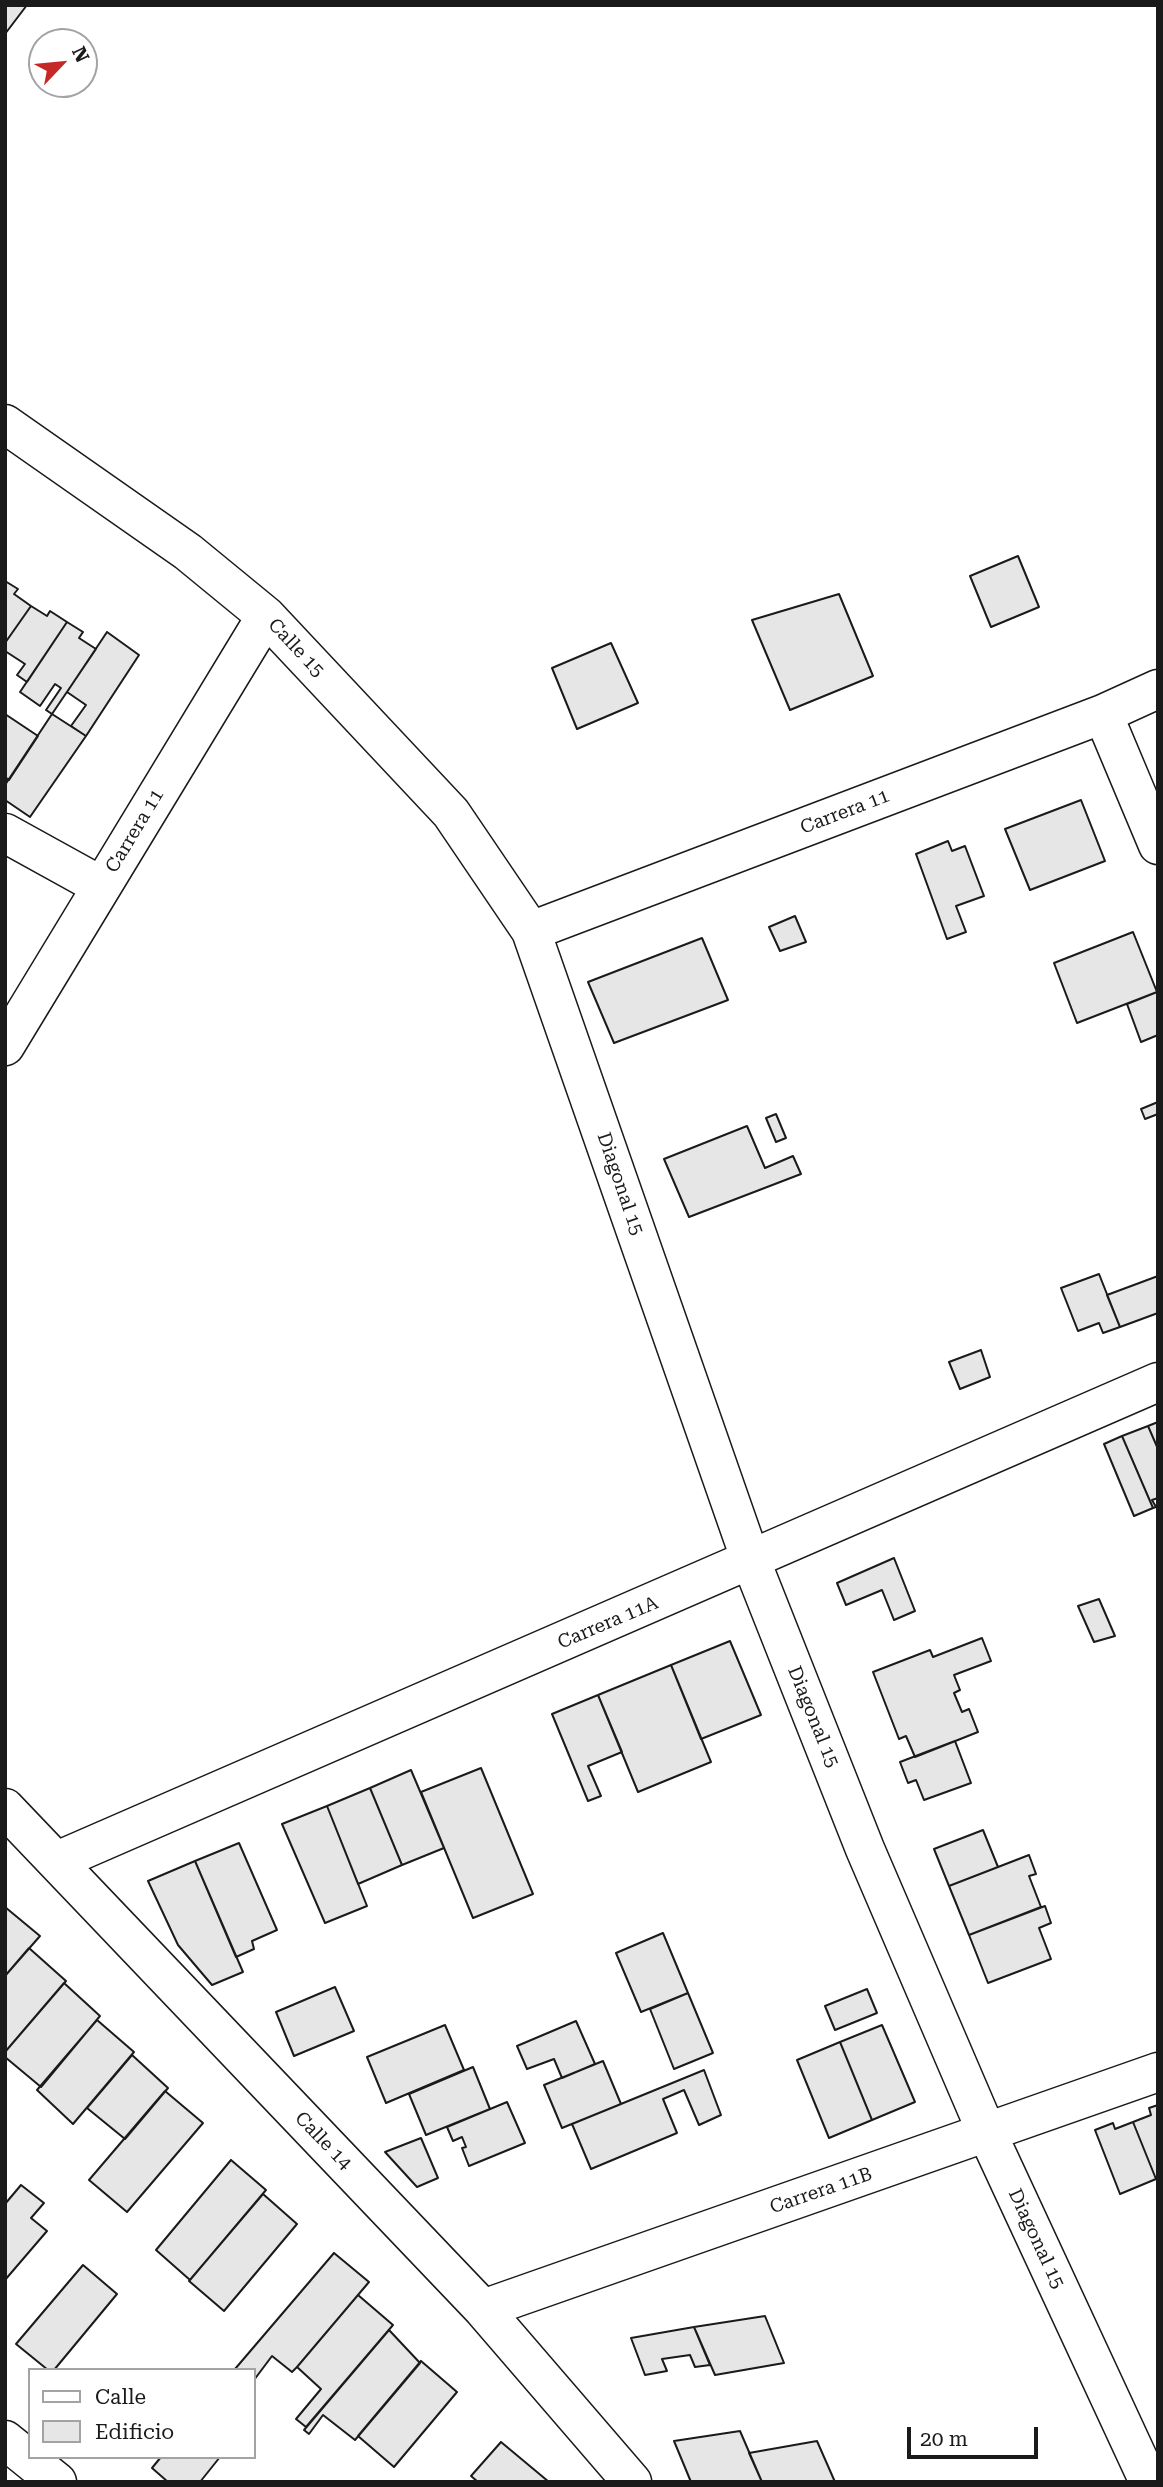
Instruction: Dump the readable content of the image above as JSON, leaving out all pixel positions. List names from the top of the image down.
{
  "streets": {
    "street": [
      "Calle 15",
      "Carrera 11",
      "Diagonal 15",
      "Carrera 11A",
      "Calle 14",
      "Carrera 11B"
    ]
  },
  "crossings": [
    ["Calle 15", "Carrera 11"],
    ["Calle 15", "Diagonal 15"],
    ["Carrera 11", "Diagonal 15"],
    ["Diagonal 15", "Carrera 11A"],
    ["Diagonal 15", "Carrera 11B"],
    ["Carrera 11A", "Calle 14"],
    ["Calle 14", "Carrera 11B"]
  ],
  "legend": ["Calle", "Edificio"],
  "scale_bar": "20 m",
  "north": "top right"
}
